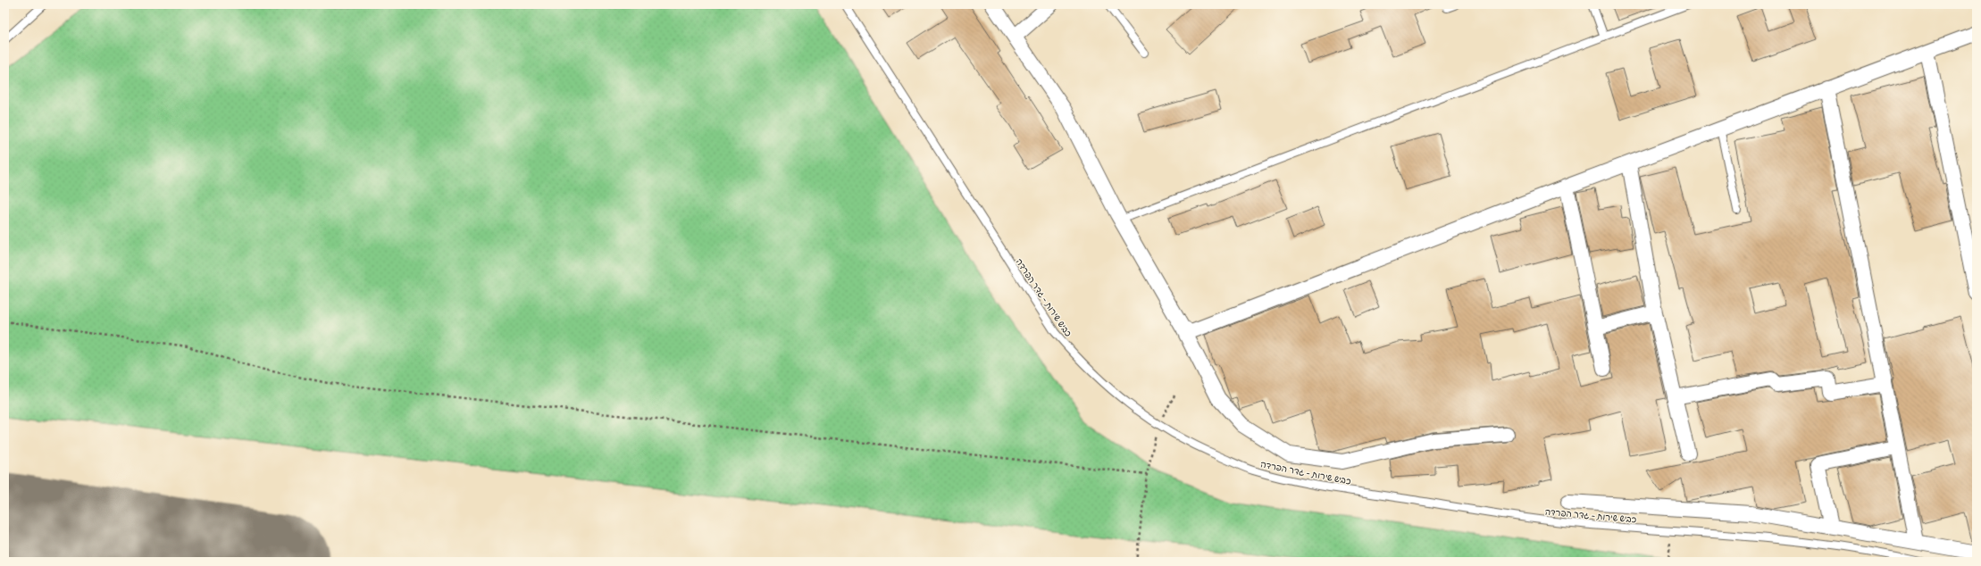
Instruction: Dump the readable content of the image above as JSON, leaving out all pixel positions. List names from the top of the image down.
{
  "streets": {
    "lane": ["כביש שירות - גדר הפרדה"]
  }
}
